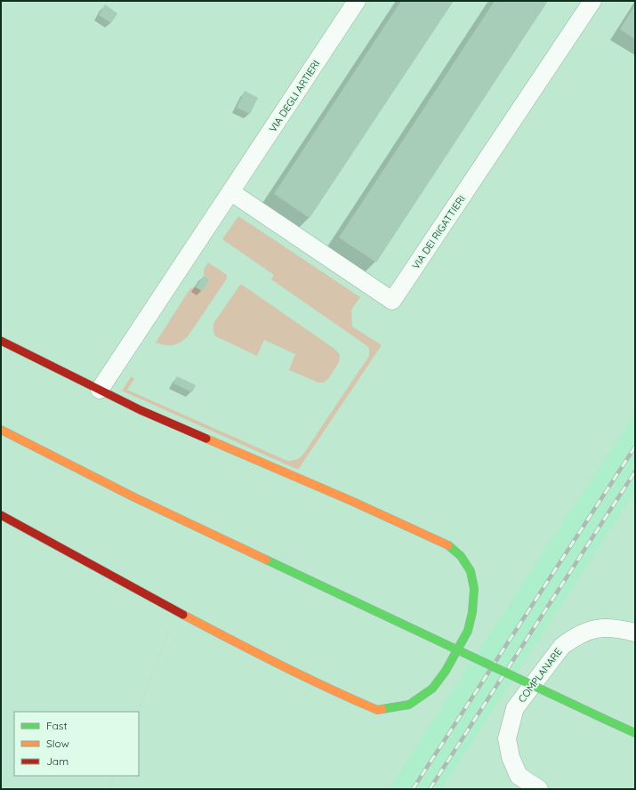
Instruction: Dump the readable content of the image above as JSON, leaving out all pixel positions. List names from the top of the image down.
{
  "streets": {
    "street": ["VIA DEGLI ARTIERI", "VIA DEI RIGATTIERI", "COMPLANARE"]
  },
  "crossings": [
    ["VIA DEGLI ARTIERI", "VIA DEI RIGATTIERI"]
  ],
  "legend": ["Fast", "Slow", "Jam"]
}
